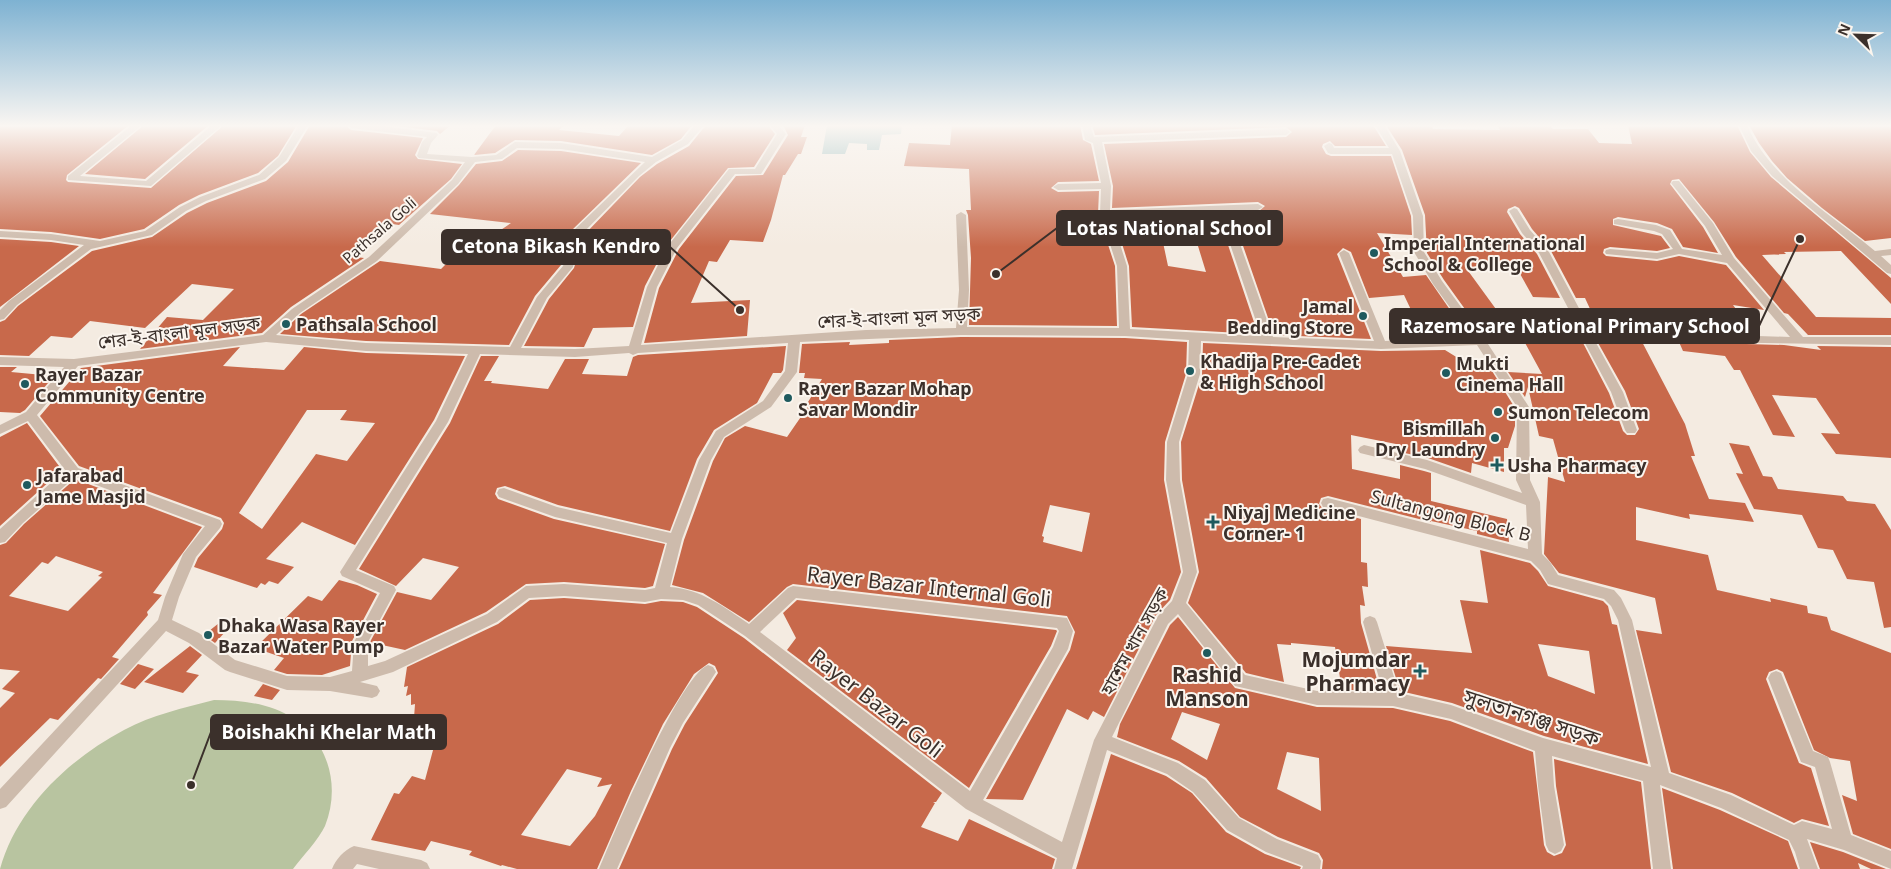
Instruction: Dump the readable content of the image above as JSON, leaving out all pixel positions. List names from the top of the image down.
{
  "streets": {
    "street": [
      "Pathsala Goli",
      "শের-ই-বাংলা মূল সড়ক",
      "Sultangong Block B",
      "Rayer Bazar Internal Goli",
      "হাশেম খান সড়ক",
      "Rayer Bazar Goli",
      "সুলতানগঞ্জ সড়ক"
    ]
  },
  "crossings": [
    ["Pathsala Goli", "শের-ই-বাংলা মূল সড়ক"],
    ["শের-ই-বাংলা মূল সড়ক", "হাশেম খান সড়ক"],
    ["Rayer Bazar Internal Goli", "Rayer Bazar Goli"],
    ["হাশেম খান সড়ক", "Rayer Bazar Goli"],
    ["হাশেম খান সড়ক", "সুলতানগঞ্জ সড়ক"]
  ],
  "places": {
    "other": [
      "Razemosare National Primary School",
      "Imperial International School & College",
      "Lotas National School",
      "Cetona Bikash Kendro",
      "Jamal Bedding Store",
      "Pathsala School",
      "Khadija Pre-Cadet & High School",
      "Mukti Cinema Hall",
      "Rayer Bazar Community Centre",
      "Rayer Bazar Mohap Savar Mondir",
      "Sumon Telecom",
      "Bismillah Dry Laundry",
      "Jafarabad Jame Masjid",
      "Dhaka Wasa Rayer Bazar Water Pump",
      "Rashid Manson",
      "Boishakhi Khelar Math"
    ],
    "health": ["Usha Pharmacy", "Niyaj Medicine Corner- 1", "Mojumdar Pharmacy"]
  },
  "north": "top left"
}
